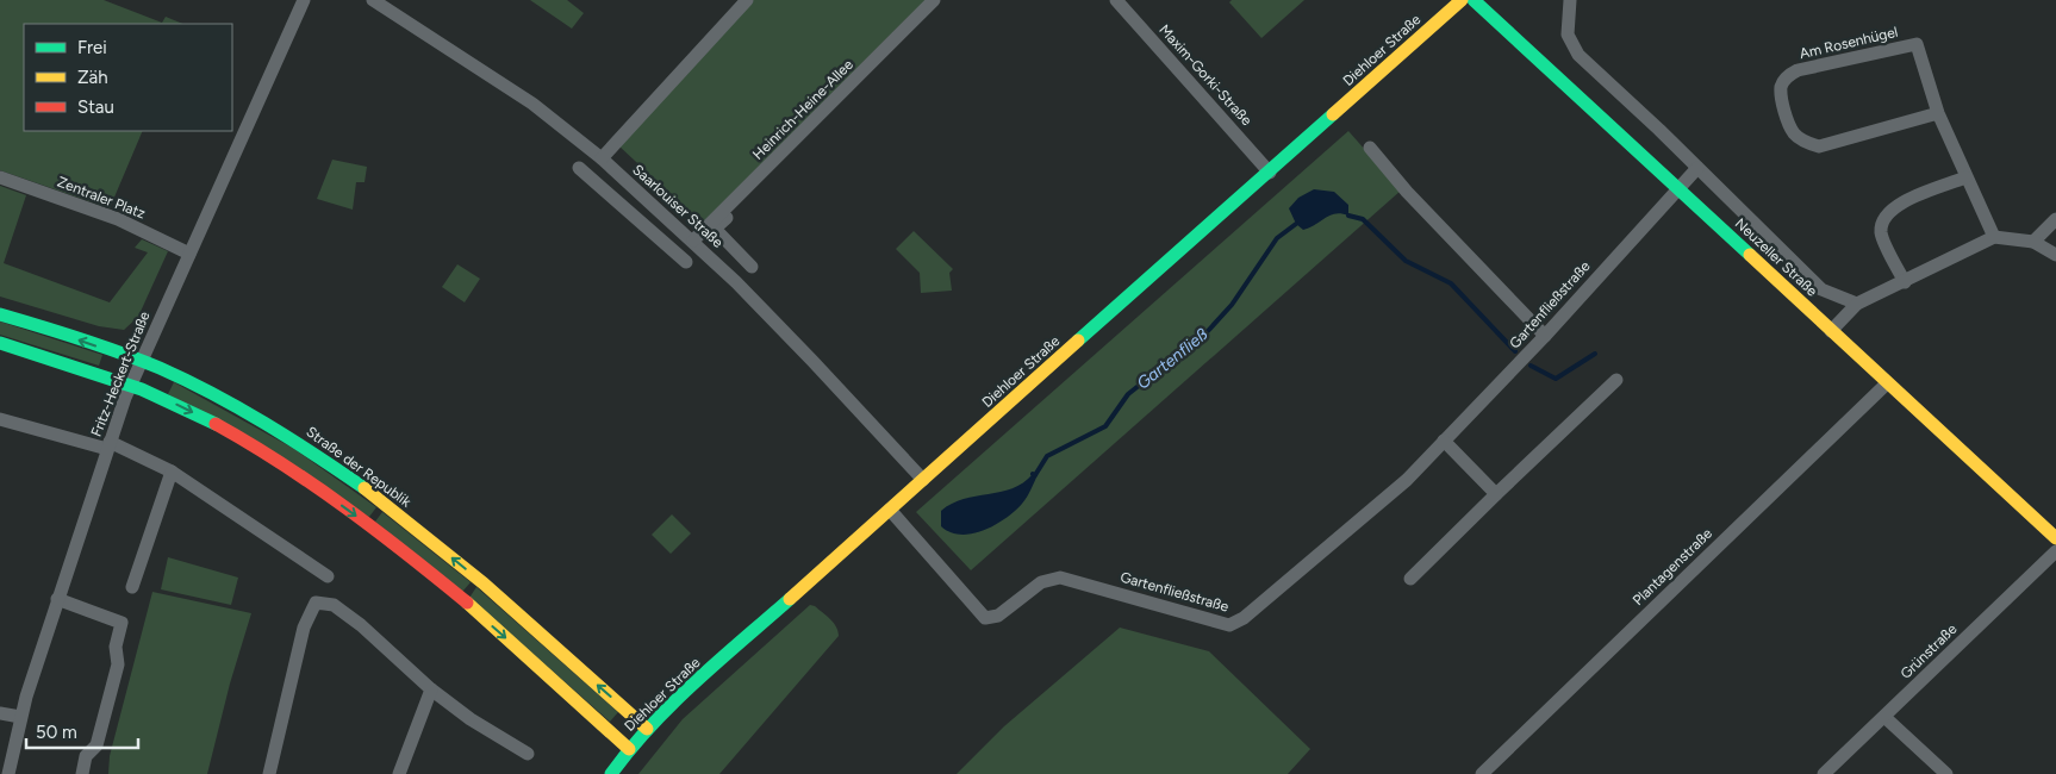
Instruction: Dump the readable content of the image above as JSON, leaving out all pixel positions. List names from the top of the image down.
{
  "streets": {
    "street": [
      "Am Rosenhügel",
      "Diehloer Straße",
      "Maxim-Gorki-Straße",
      "Heinrich-Heine-Allee",
      "Zentraler Platz",
      "Saarlouiser Straße",
      "Neuzeller Straße",
      "Gartenfließstraße",
      "Fritz-Heckert-Straße",
      "Straße der Republik",
      "Plantagenstraße",
      "Grünstraße"
    ]
  },
  "crossings": [
    ["Diehloer Straße", "Maxim-Gorki-Straße"],
    ["Diehloer Straße", "Saarlouiser Straße"],
    ["Diehloer Straße", "Gartenfließstraße"],
    ["Diehloer Straße", "Straße der Republik"],
    ["Heinrich-Heine-Allee", "Saarlouiser Straße"],
    ["Zentraler Platz", "Fritz-Heckert-Straße"],
    ["Neuzeller Straße", "Gartenfließstraße"],
    ["Neuzeller Straße", "Plantagenstraße"],
    ["Fritz-Heckert-Straße", "Straße der Republik"]
  ],
  "water": ["Gartenfließ"],
  "legend": ["Frei", "Zäh", "Stau"],
  "scale_bar": "50 m"
}
